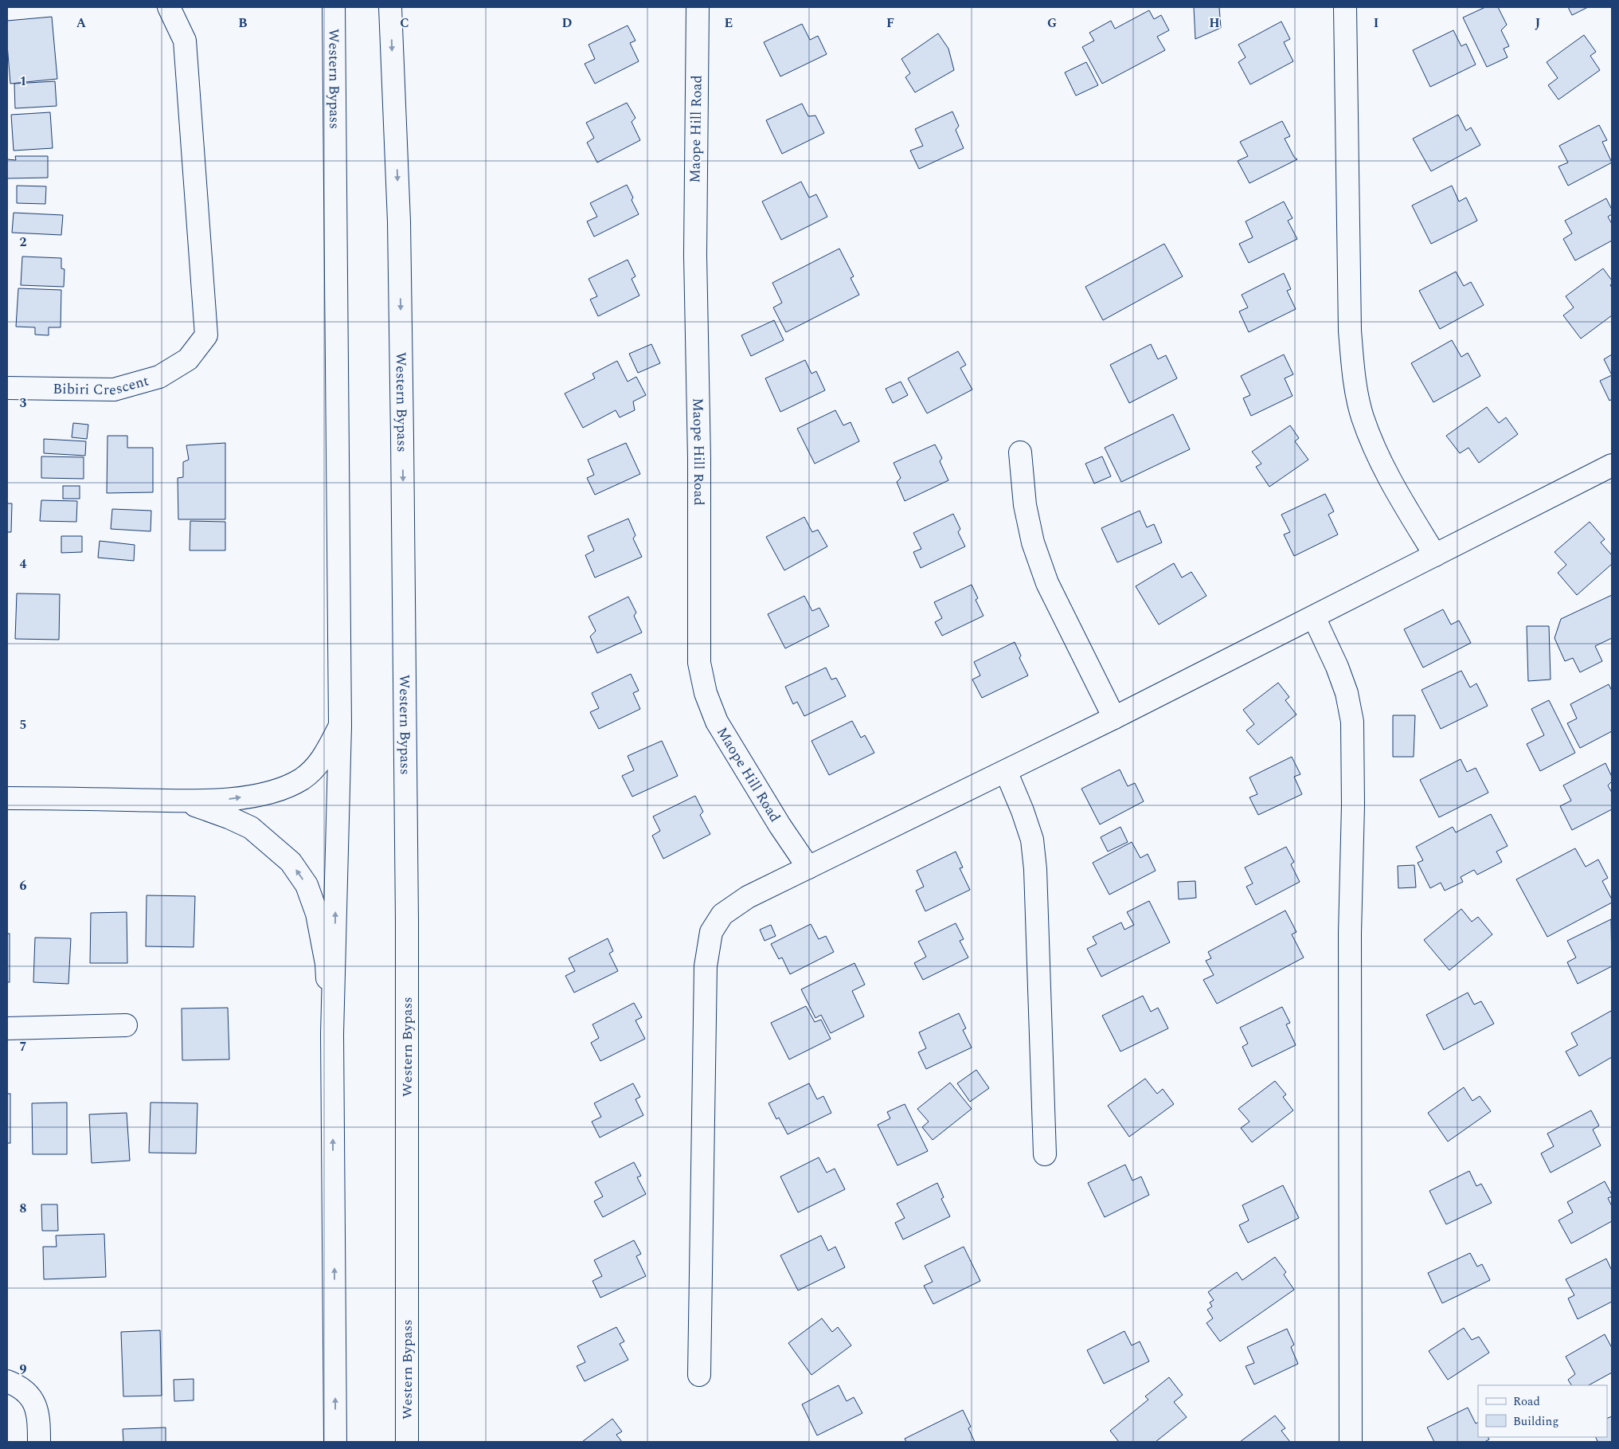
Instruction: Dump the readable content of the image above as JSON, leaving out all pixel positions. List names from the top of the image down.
{
  "streets": {
    "main road": ["Western Bypass", "Maope Hill Road", "Bibiri Crescent"]
  },
  "legend": ["Road", "Building"],
  "grid": {
    "columns": [
      "A",
      "B",
      "C",
      "D",
      "E",
      "F",
      "G",
      "H",
      "I",
      "J"
    ],
    "rows": [
      "1",
      "2",
      "3",
      "4",
      "5",
      "6",
      "7",
      "8",
      "9"
    ]
  }
}
